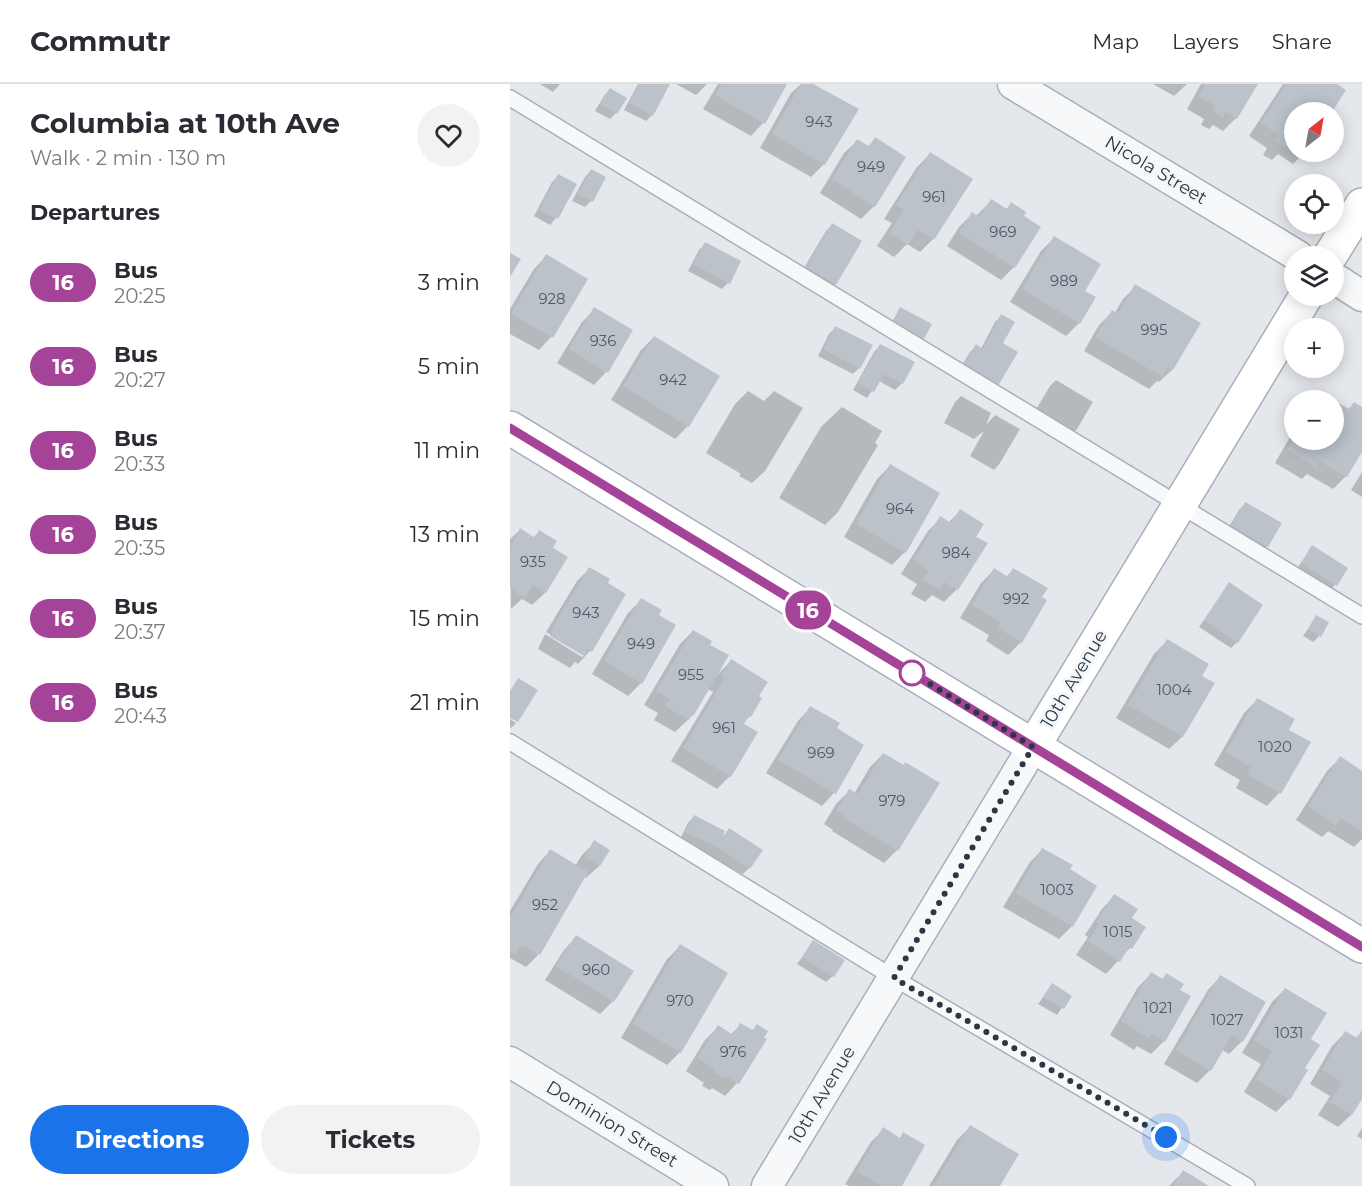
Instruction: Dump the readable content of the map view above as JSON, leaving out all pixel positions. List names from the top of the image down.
{
  "streets": {
    "main road": ["10th Avenue"],
    "street": ["Nicola Street", "Dominion Street"]
  },
  "lines": ["bus line 16"],
  "house_numbers": [
    "943",
    "949",
    "961",
    "969",
    "989",
    "928",
    "995",
    "936",
    "942",
    "964",
    "984",
    "935",
    "992",
    "943",
    "949",
    "955",
    "1004",
    "961",
    "1020",
    "969",
    "979",
    "1003",
    "952",
    "1015",
    "960",
    "970",
    "1021",
    "1027",
    "1031",
    "976"
  ],
  "north": "top right",
  "page": {
    "header": "Commutr",
    "nav": ["Map", "Layers", "Share"],
    "heading": [
      ["Columbia at 10th Ave", "Walk · 2 min · 130 m"],
      "Departures"
    ],
    "on_map": "16",
    "map_buttons": ["+", "−"],
    "list": [
      {
        "mark": "16",
        "name": "Bus",
        "note": "20:25",
        "value": "3 min"
      },
      {
        "mark": "16",
        "name": "Bus",
        "note": "20:27",
        "value": "5 min"
      },
      {
        "mark": "16",
        "name": "Bus",
        "note": "20:33",
        "value": "11 min"
      },
      {
        "mark": "16",
        "name": "Bus",
        "note": "20:35",
        "value": "13 min"
      },
      {
        "mark": "16",
        "name": "Bus",
        "note": "20:37",
        "value": "15 min"
      },
      {
        "mark": "16",
        "name": "Bus",
        "note": "20:43",
        "value": "21 min"
      }
    ],
    "buttons": ["Directions", "Tickets"]
  }
}
